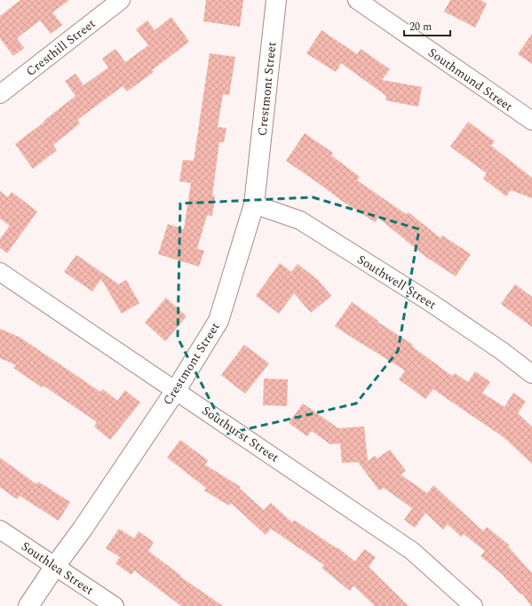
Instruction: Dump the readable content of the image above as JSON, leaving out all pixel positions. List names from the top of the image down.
{
  "streets": {
    "street": [
      "Cresthill Street",
      "Southmund Street",
      "Crestmont Street",
      "Southwell Street",
      "Southurst Street",
      "Southlea Street"
    ]
  },
  "crossings": [
    ["Crestmont Street", "Southwell Street"],
    ["Crestmont Street", "Southurst Street"],
    ["Crestmont Street", "Southlea Street"]
  ],
  "scale_bar": "20 m"
}
